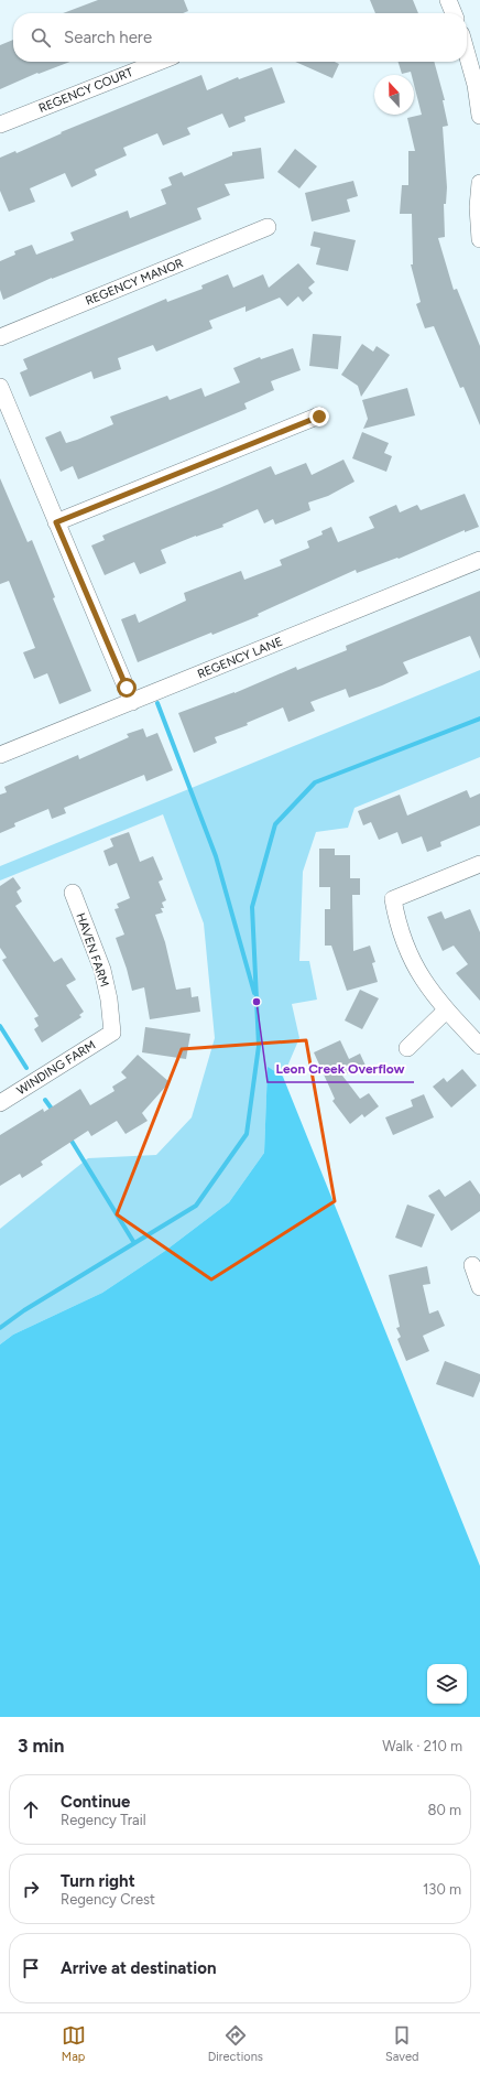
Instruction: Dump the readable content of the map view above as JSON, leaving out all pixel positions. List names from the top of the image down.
{
  "streets": {
    "street": [
      "REGENCY COURT",
      "REGENCY MANOR",
      "REGENCY LANE",
      "HAVEN FARM",
      "WINDING FARM"
    ]
  },
  "crossings": [
    ["HAVEN FARM", "WINDING FARM"]
  ],
  "places": ["Leon Creek Overflow"],
  "north": "top",
  "page": {
    "search": "Search here",
    "heading": ["3 min", "Walk · 210 m"],
    "list": [
      ["Continue", "Regency Trail", "80 m"],
      ["Turn right", "Regency Crest", "130 m"],
      "Arrive at destination"
    ],
    "nav": ["Map", "Directions", "Saved"]
  }
}
